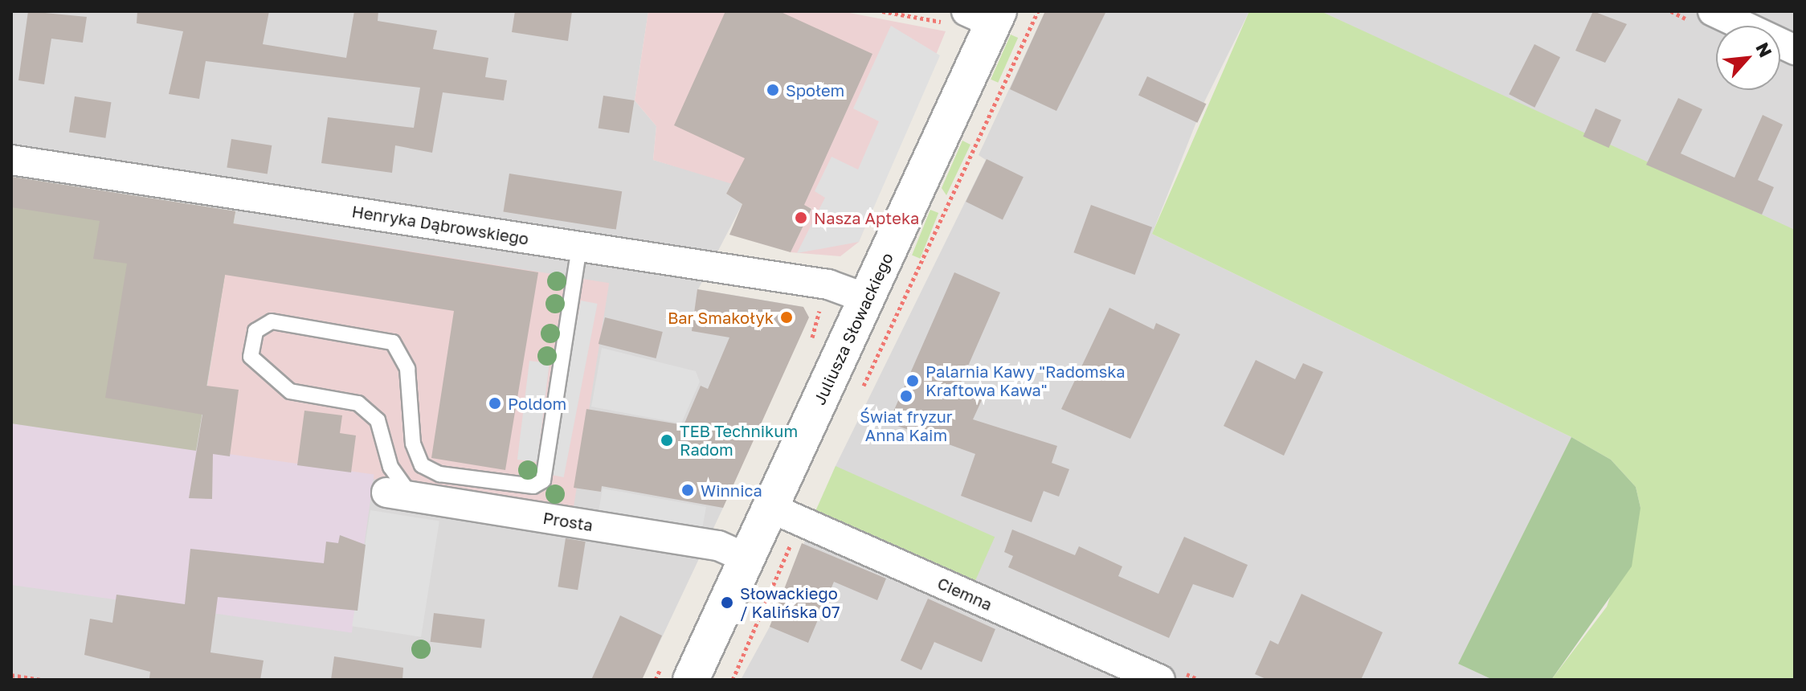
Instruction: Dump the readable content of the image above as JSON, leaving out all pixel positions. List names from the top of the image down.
{
  "streets": {
    "street": [
      "Henryka Dąbrowskiego",
      "Juliusza Słowackiego",
      "Prosta",
      "Ciemna"
    ]
  },
  "crossings": [
    ["Henryka Dąbrowskiego", "Juliusza Słowackiego"],
    ["Juliusza Słowackiego", "Prosta"],
    ["Juliusza Słowackiego", "Ciemna"]
  ],
  "places": [
    "Społem",
    "Nasza Apteka",
    "Bar Smakołyk",
    "Palarnia Kawy \"Radomska Kraftowa Kawa\"",
    "Świat fryzur Anna Kaim",
    "Poldom",
    "TEB Technikum Radom",
    "Winnica",
    "Słowackiego / Kalińska 07"
  ],
  "north": "top right"
}
